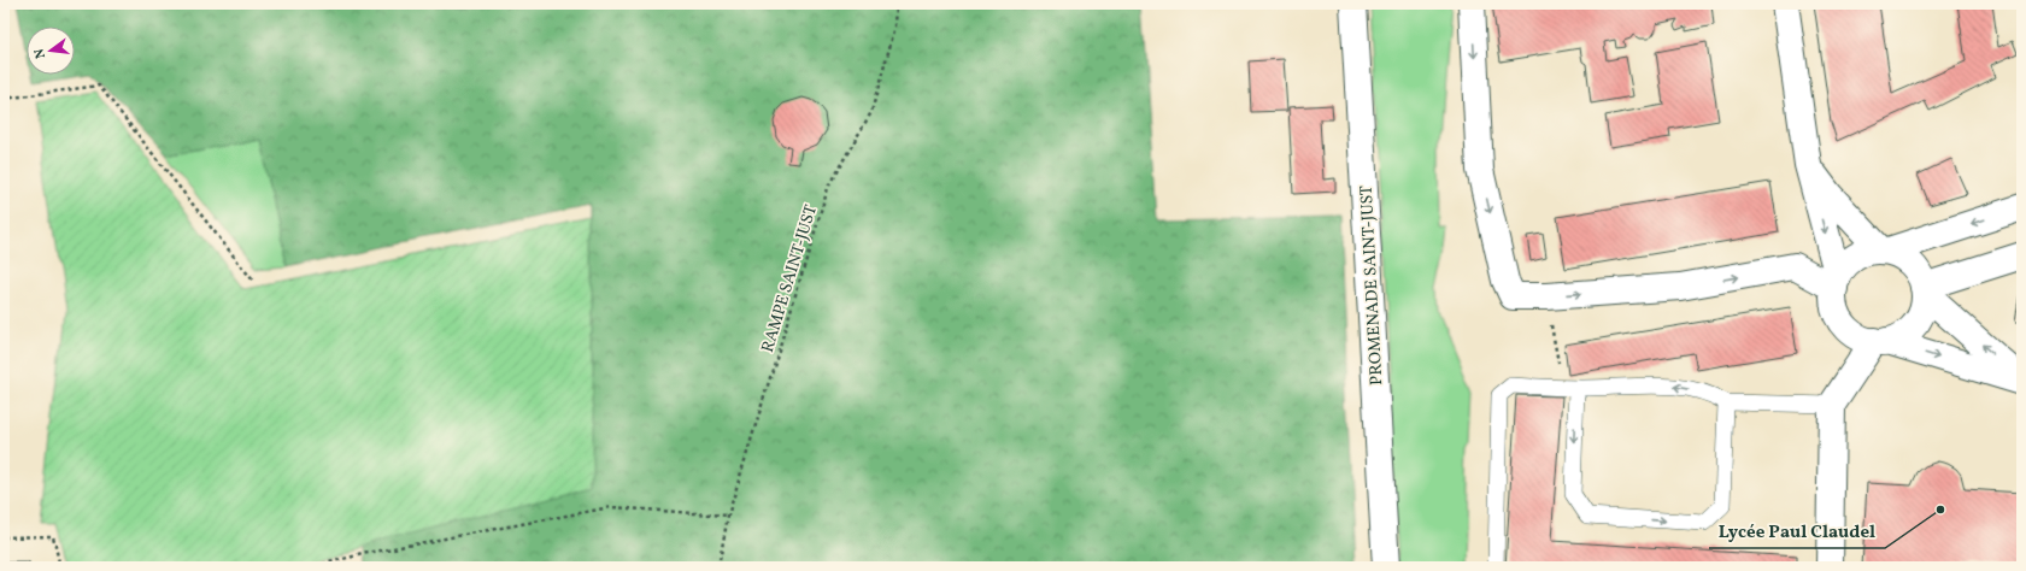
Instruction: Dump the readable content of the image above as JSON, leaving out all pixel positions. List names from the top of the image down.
{
  "streets": {
    "street": ["PROMENADE SAINT-JUST"],
    "path": ["RAMPE SAINT-JUST"]
  },
  "places": ["Lycée Paul Claudel"],
  "north": "left"
}
